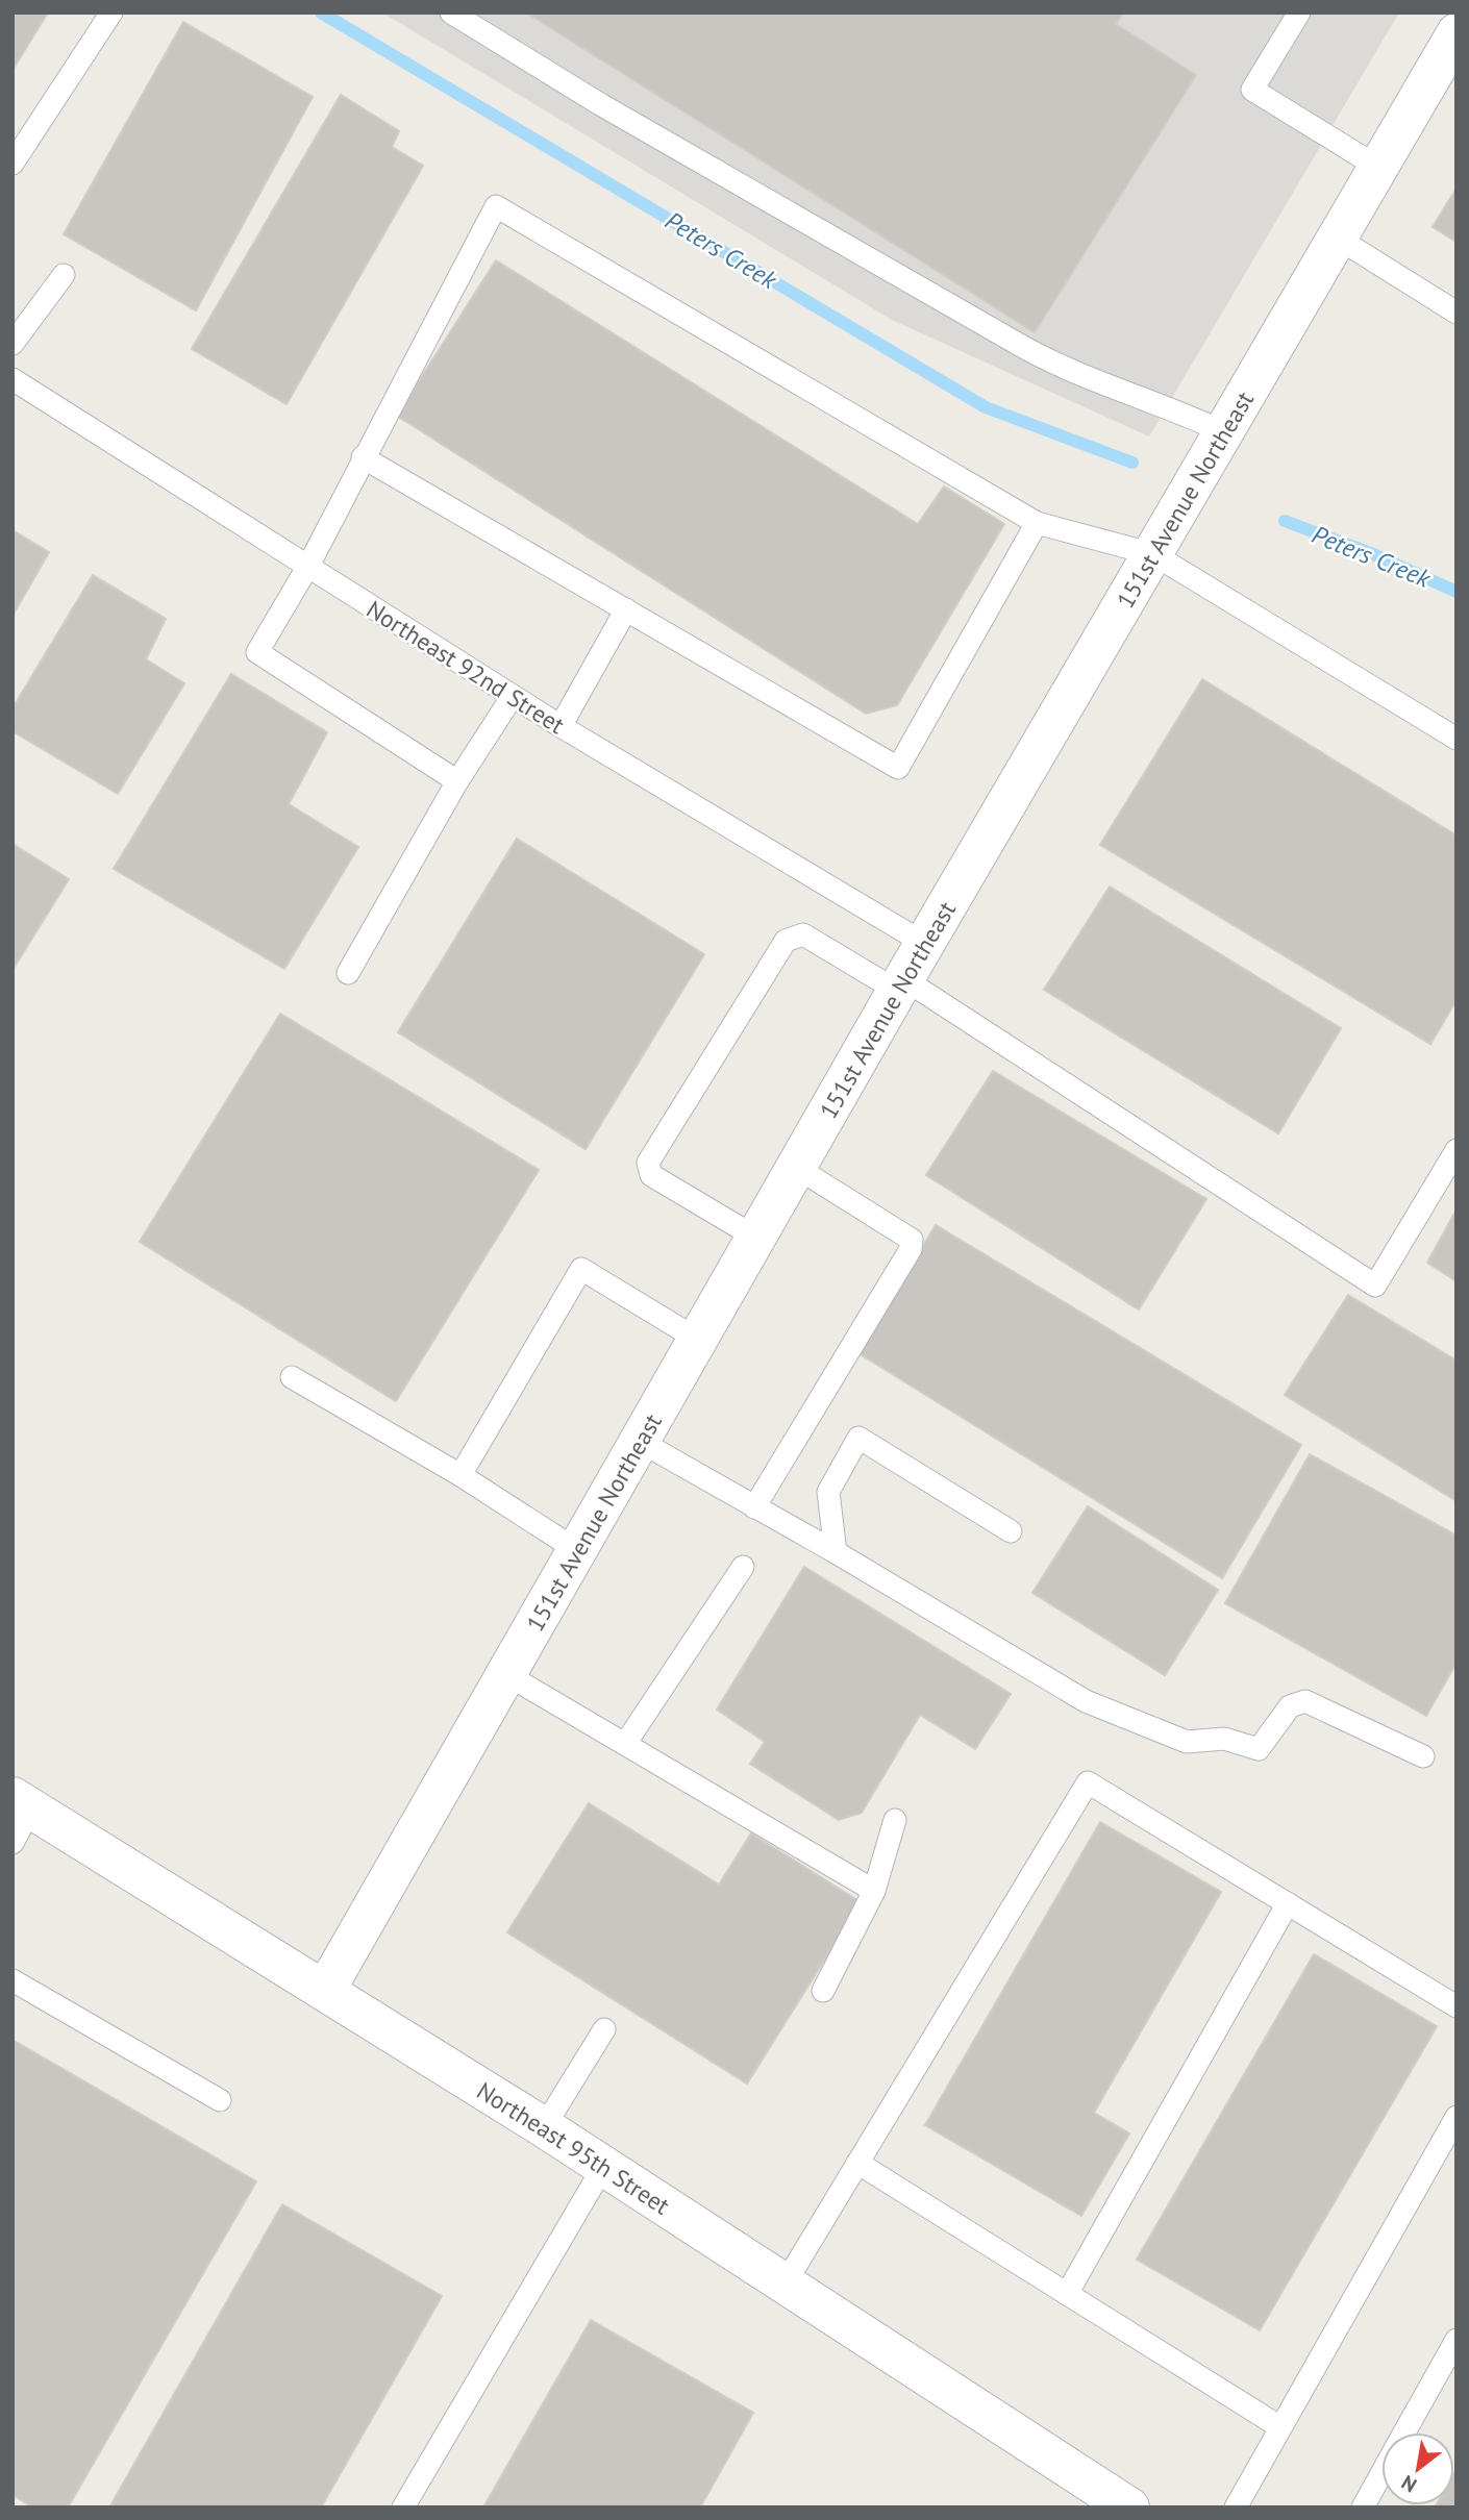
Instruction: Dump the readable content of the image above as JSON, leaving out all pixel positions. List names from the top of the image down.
{
  "streets": {
    "street": ["151st Avenue Northeast", "Northeast 95th Street"],
    "lane": ["Northeast 92nd Street"]
  },
  "crossings": [
    ["151st Avenue Northeast", "Northeast 92nd Street"],
    ["151st Avenue Northeast", "Northeast 95th Street"]
  ],
  "water": ["Peters Creek"],
  "north": "bottom left"
}
